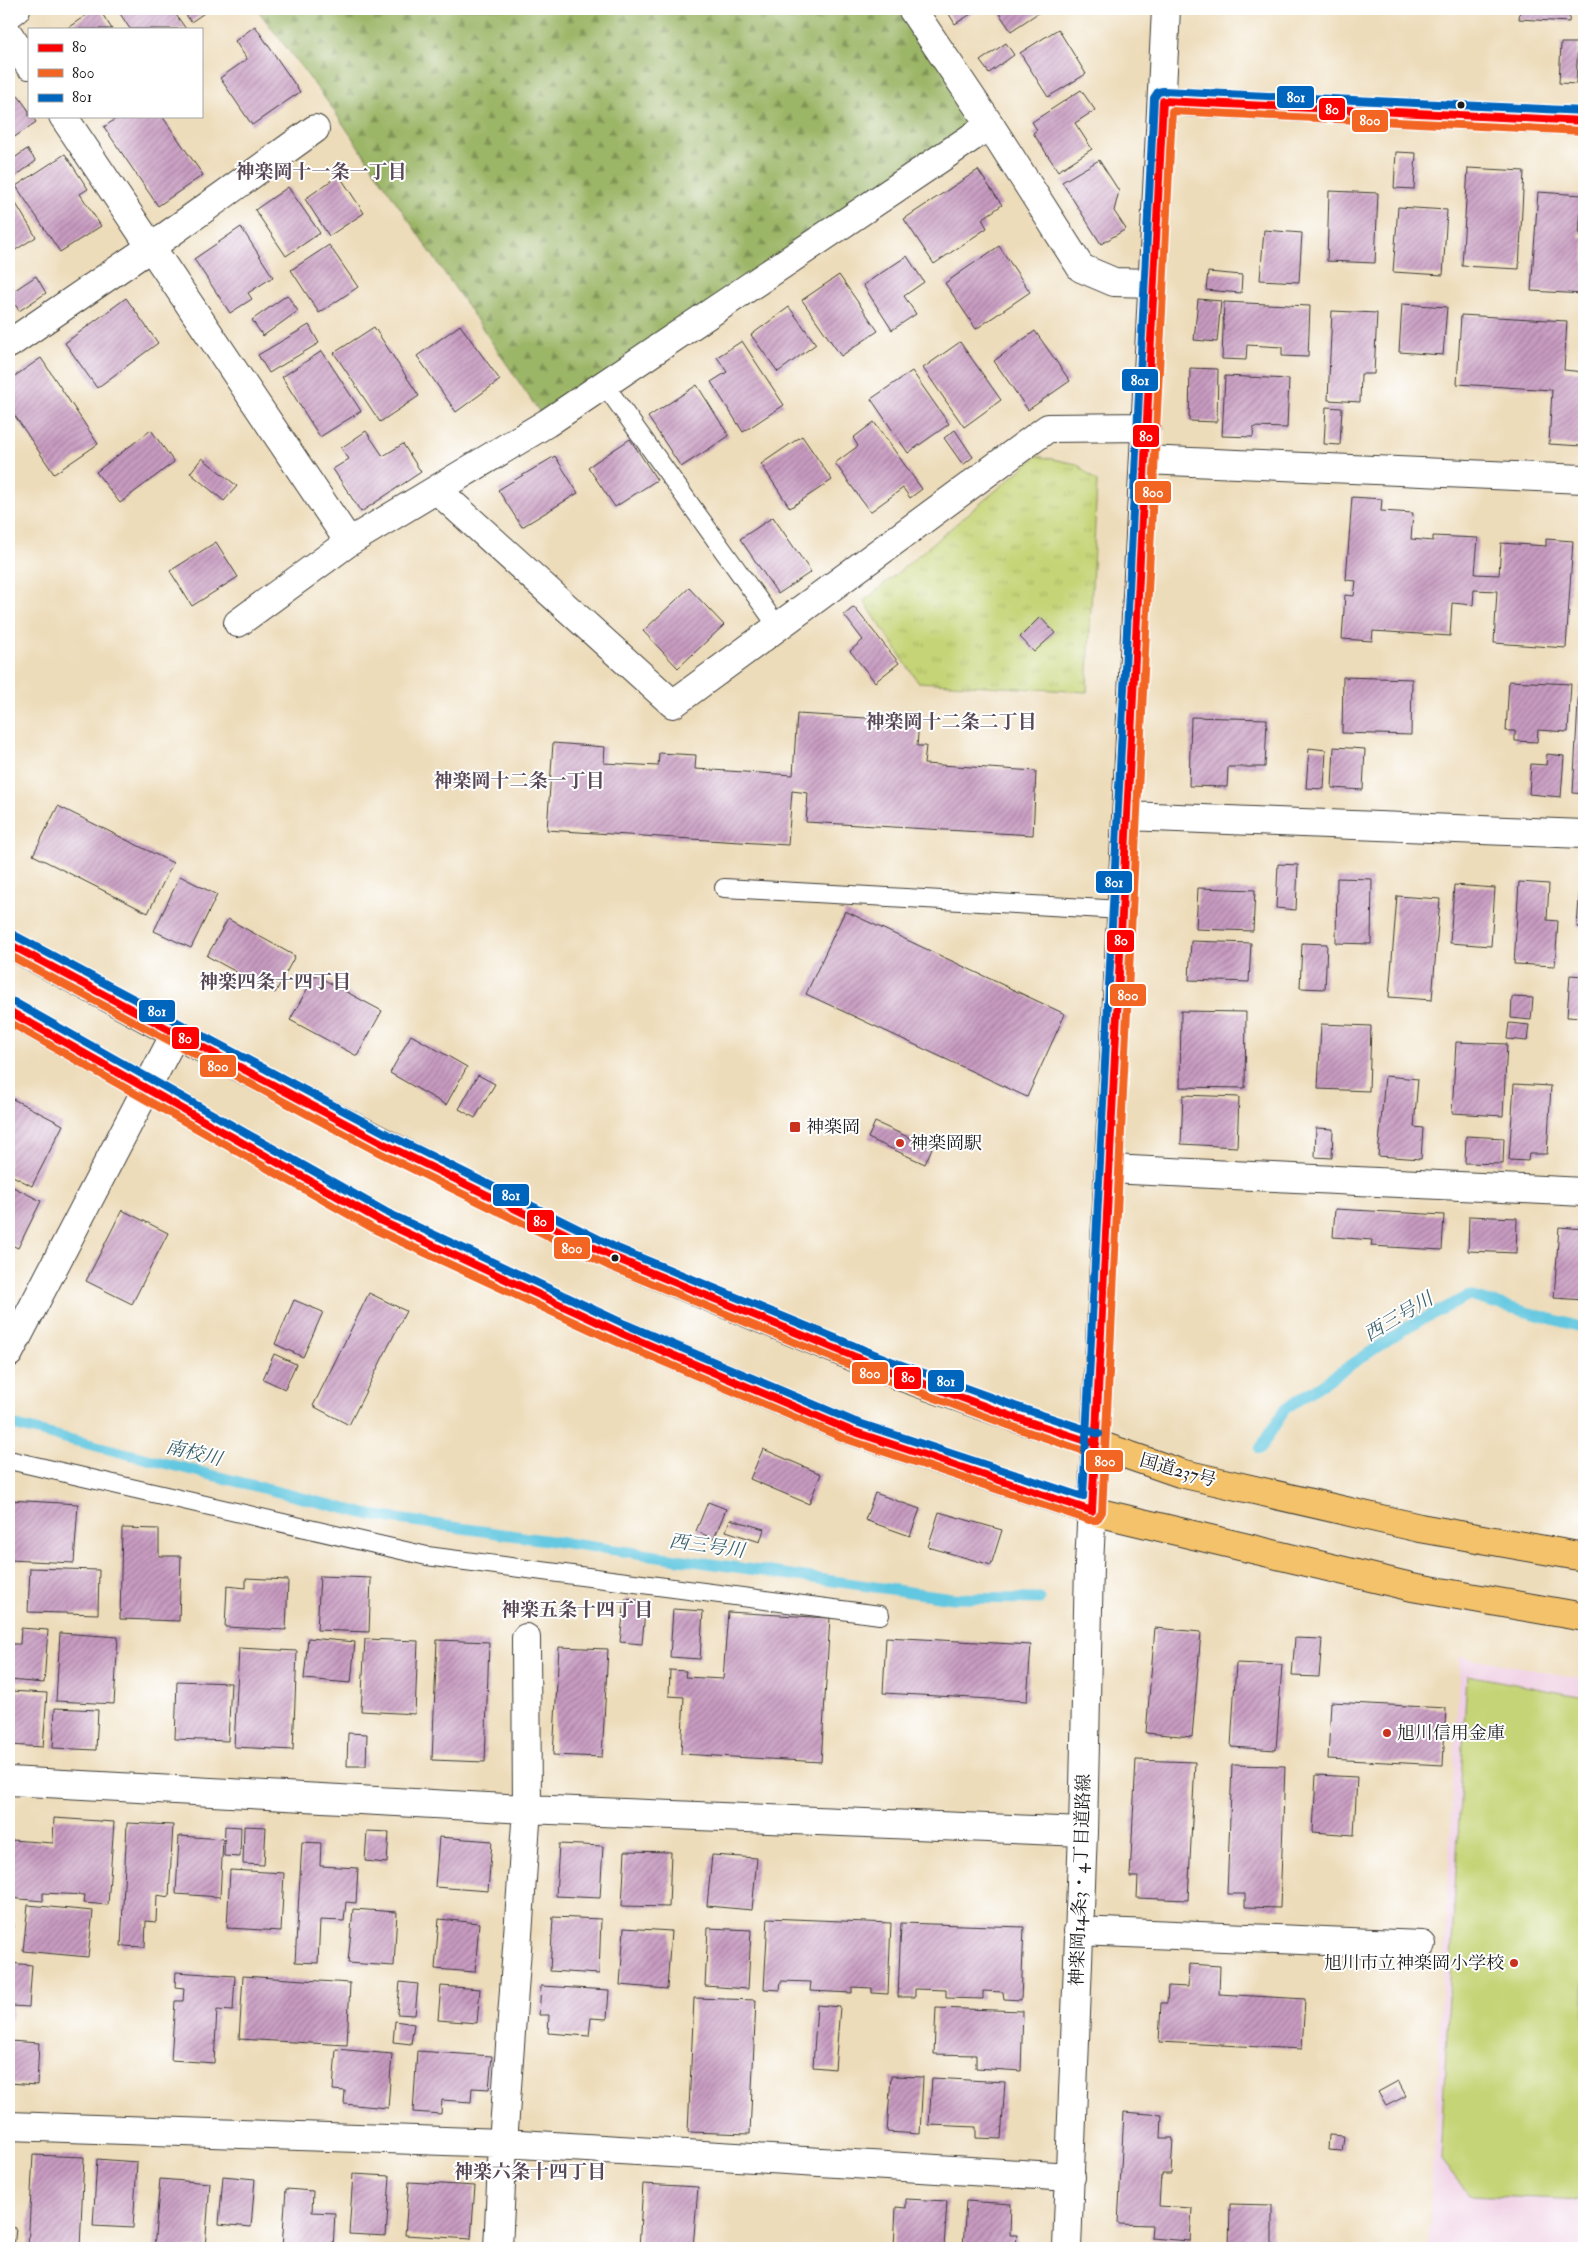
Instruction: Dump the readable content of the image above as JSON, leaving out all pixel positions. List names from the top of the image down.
{
  "streets": {
    "highway": ["国道237号"],
    "street": ["神楽岡14条3・4丁目道路線"]
  },
  "crossings": [
    ["国道237号", "神楽岡14条3・4丁目道路線"]
  ],
  "districts": [
    "神楽岡十一条一丁目",
    "神楽岡十二条二丁目",
    "神楽岡十二条一丁目",
    "神楽四条十四丁目",
    "神楽五条十四丁目",
    "神楽六条十四丁目"
  ],
  "water": ["西三号川", "南校川"],
  "places": {
    "transit": ["神楽岡"],
    "other": ["神楽岡駅", "旭川信用金庫", "旭川市立神楽岡小学校"]
  },
  "lines": ["transit line 801", "transit line 80", "transit line 800"],
  "legend": ["80", "800", "801"]
}
